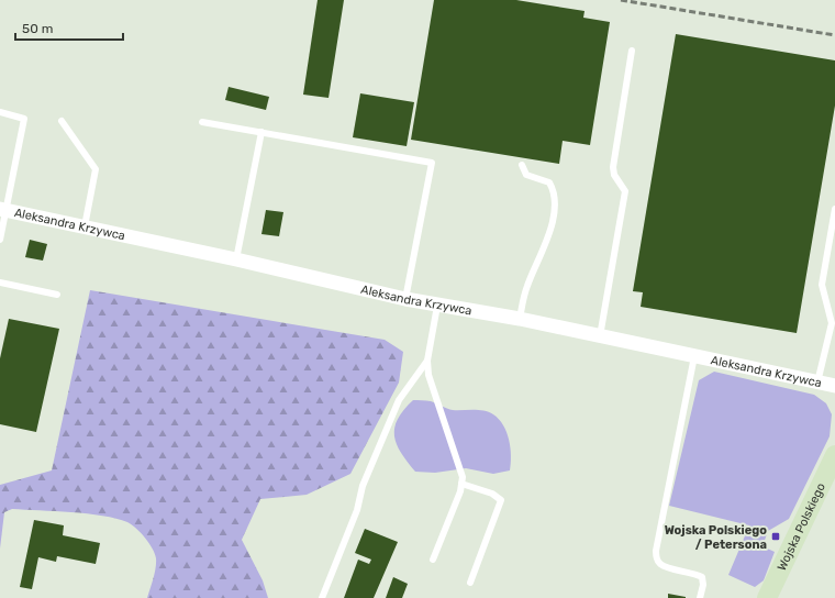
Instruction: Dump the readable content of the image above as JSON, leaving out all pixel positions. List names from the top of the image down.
{
  "streets": {
    "street": ["Aleksandra Krzywca", "Wojska Polskiego"]
  },
  "places": {
    "transit": ["Wojska Polskiego / Petersona"]
  },
  "scale_bar": "50 m"
}
